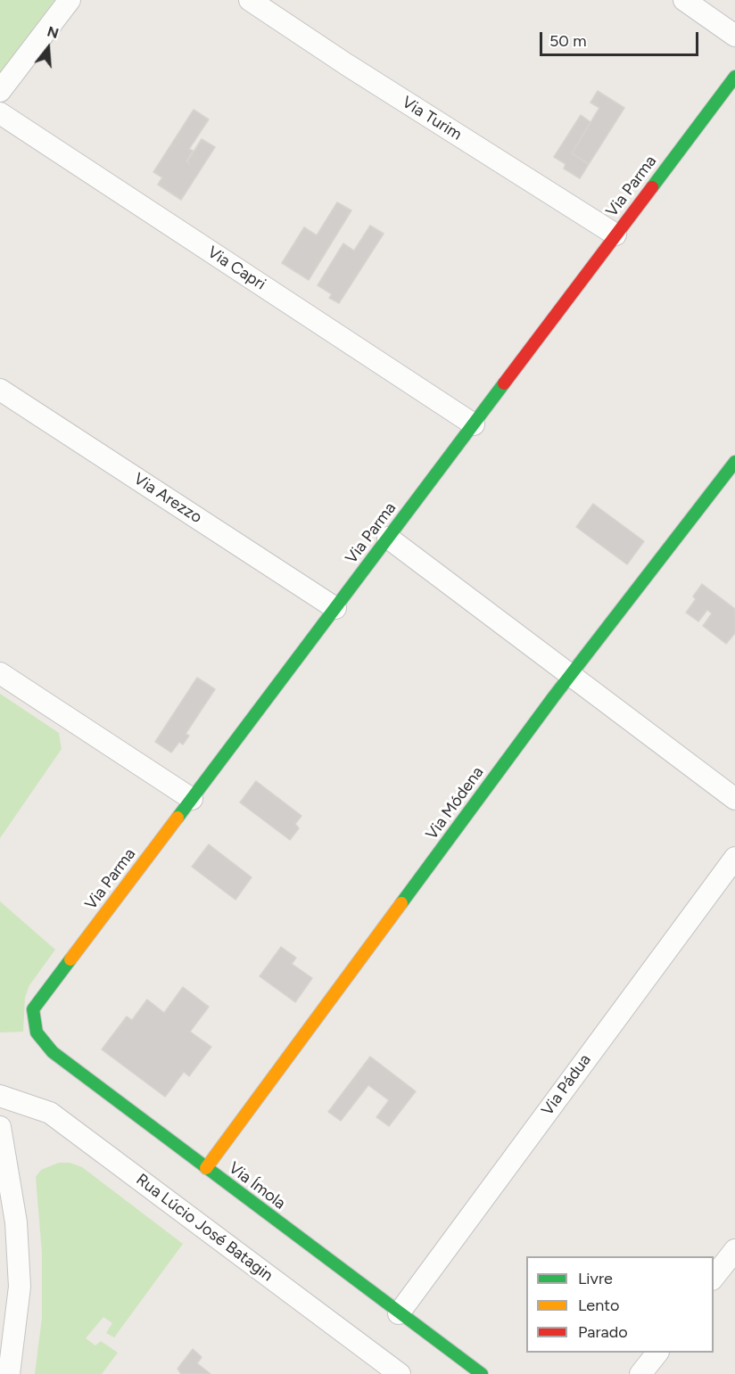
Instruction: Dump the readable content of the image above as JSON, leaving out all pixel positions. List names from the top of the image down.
{
  "streets": {
    "street": [
      "Via Turim",
      "Via Parma",
      "Via Capri",
      "Via Arezzo",
      "Via Módena",
      "Via Pádua",
      "Via Ímola",
      "Rua Lúcio José Batagin"
    ]
  },
  "crossings": [
    ["Via Turim", "Via Parma"],
    ["Via Parma", "Via Capri"],
    ["Via Parma", "Via Arezzo"],
    ["Via Parma", "Via Ímola"],
    ["Via Módena", "Via Ímola"],
    ["Via Pádua", "Via Ímola"]
  ],
  "legend": ["Livre", "Lento", "Parado"],
  "scale_bar": "50 m",
  "north": "top"
}
